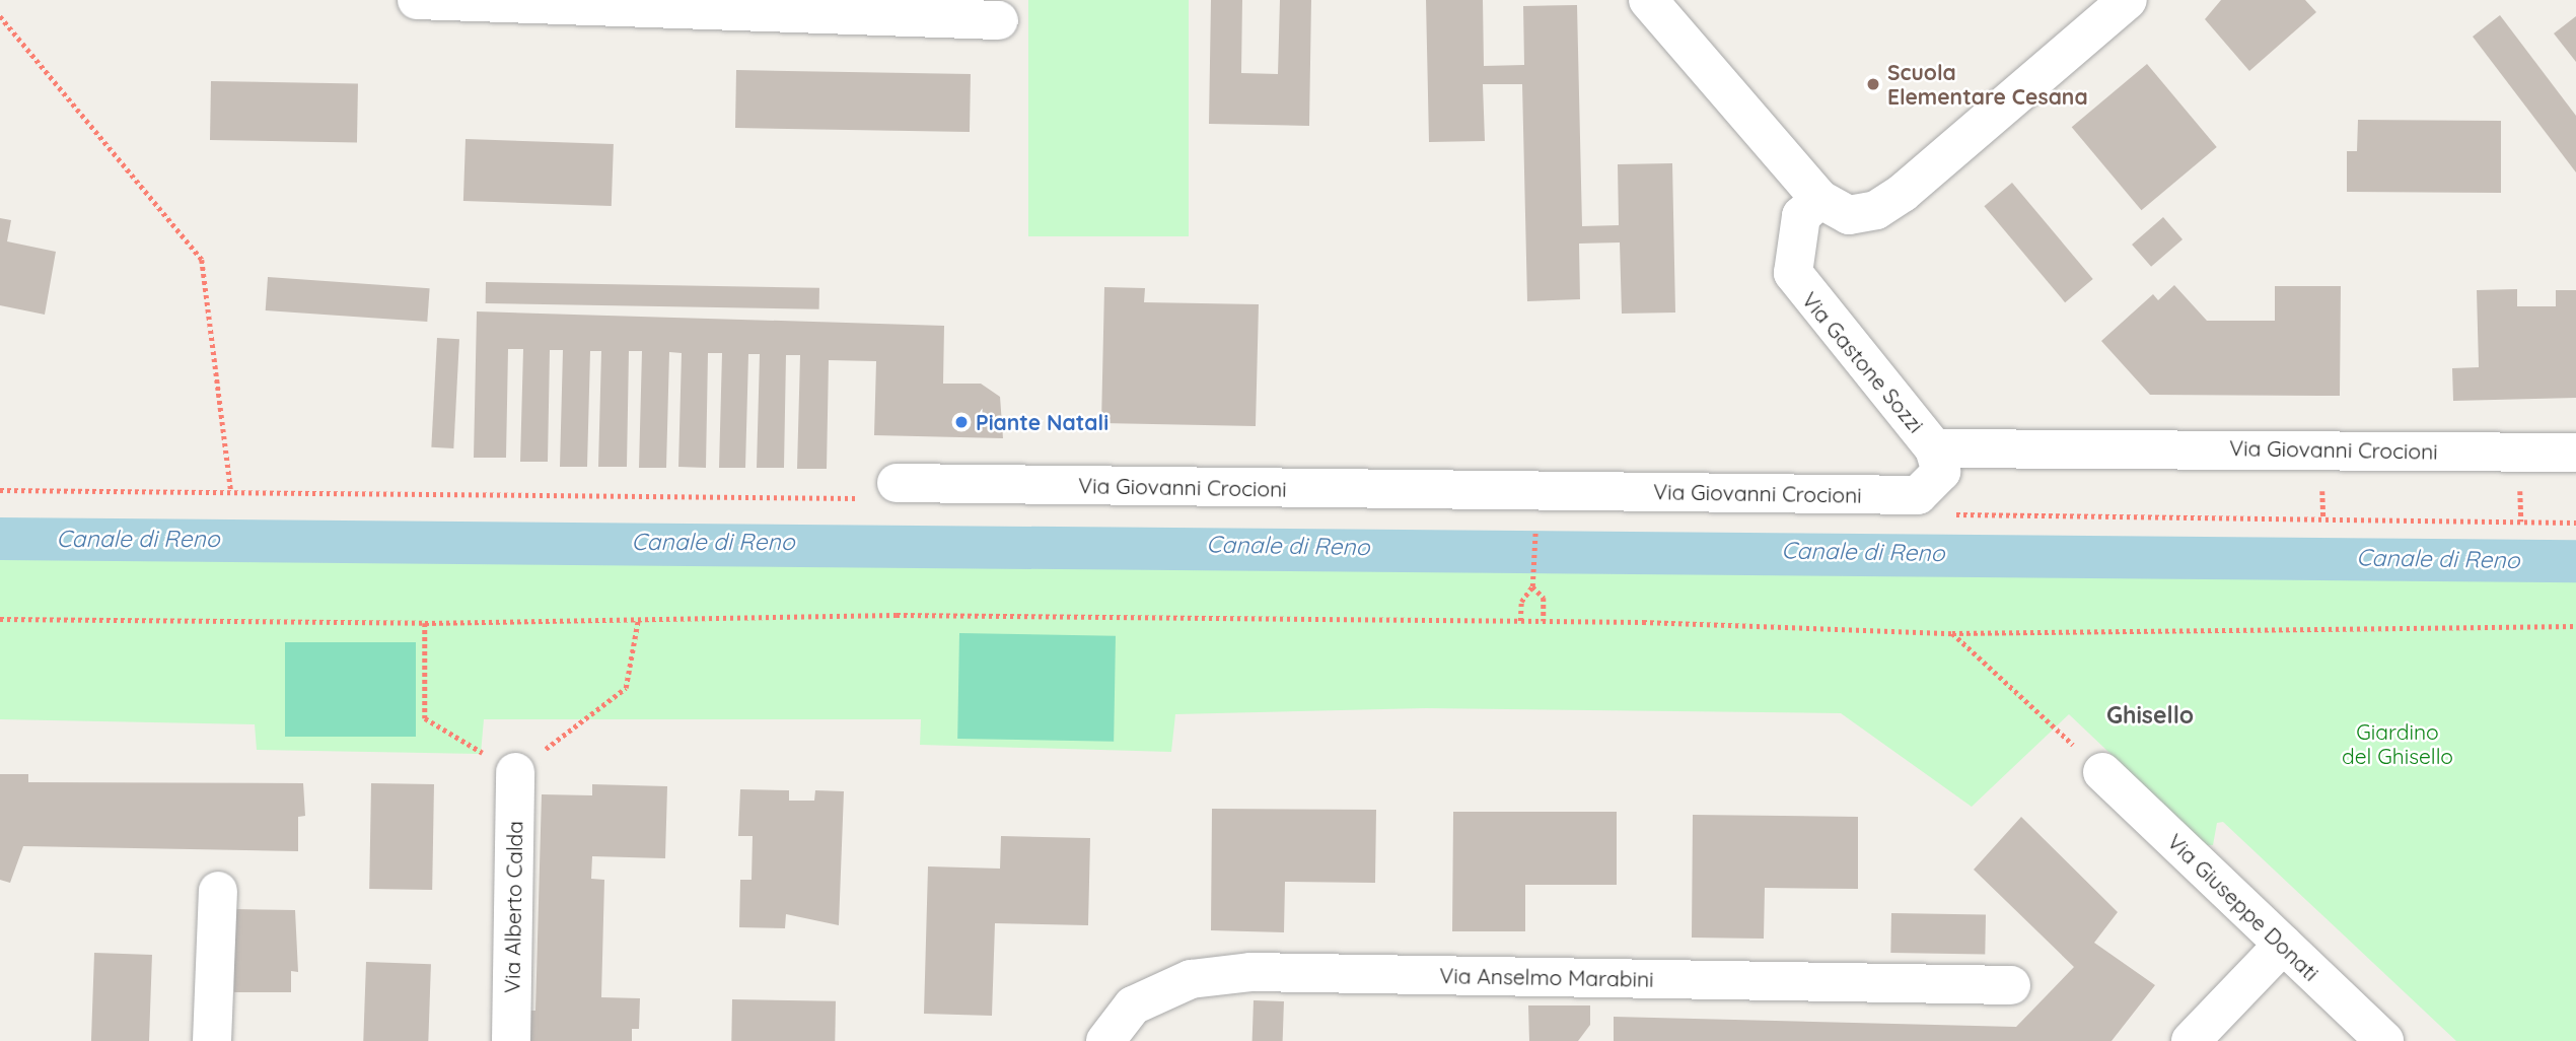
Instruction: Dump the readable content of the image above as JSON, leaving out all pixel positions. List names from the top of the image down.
{
  "streets": {
    "street": [
      "Via Gastone Sozzi",
      "Via Giovanni Crocioni",
      "Via Alberto Calda",
      "Via Giuseppe Donati",
      "Via Anselmo Marabini"
    ]
  },
  "crossings": [
    ["Via Gastone Sozzi", "Via Giovanni Crocioni"]
  ],
  "districts": ["Ghisello"],
  "water": ["Canale di Reno"],
  "parks": ["Giardino del Ghisello"],
  "places": ["Scuola Elementare Cesana", "Piante Natali"]
}
